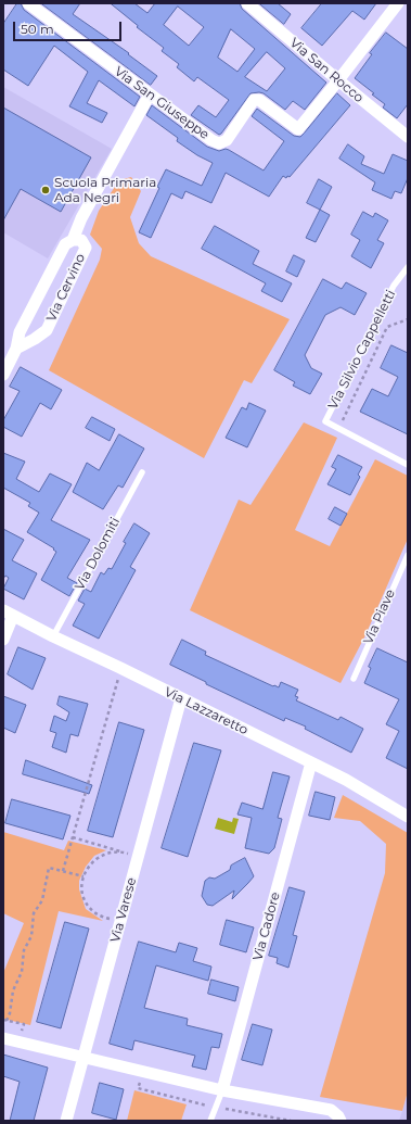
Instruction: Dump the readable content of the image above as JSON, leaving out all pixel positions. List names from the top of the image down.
{
  "streets": {
    "street": [
      "Via San Rocco",
      "Via San Giuseppe",
      "Via Cervino",
      "Via Lazzaretto",
      "Via Varese",
      "Via Cadore"
    ],
    "lane": ["Via Silvio Cappelletti", "Via Dolomiti", "Via Piave"]
  },
  "crossings": [
    ["Via San Rocco", "Via San Giuseppe"],
    ["Via Dolomiti", "Via Lazzaretto"],
    ["Via Lazzaretto", "Via Varese"],
    ["Via Lazzaretto", "Via Cadore"]
  ],
  "places": ["Scuola Primaria Ada Negri"],
  "scale_bar": "50 m"
}
